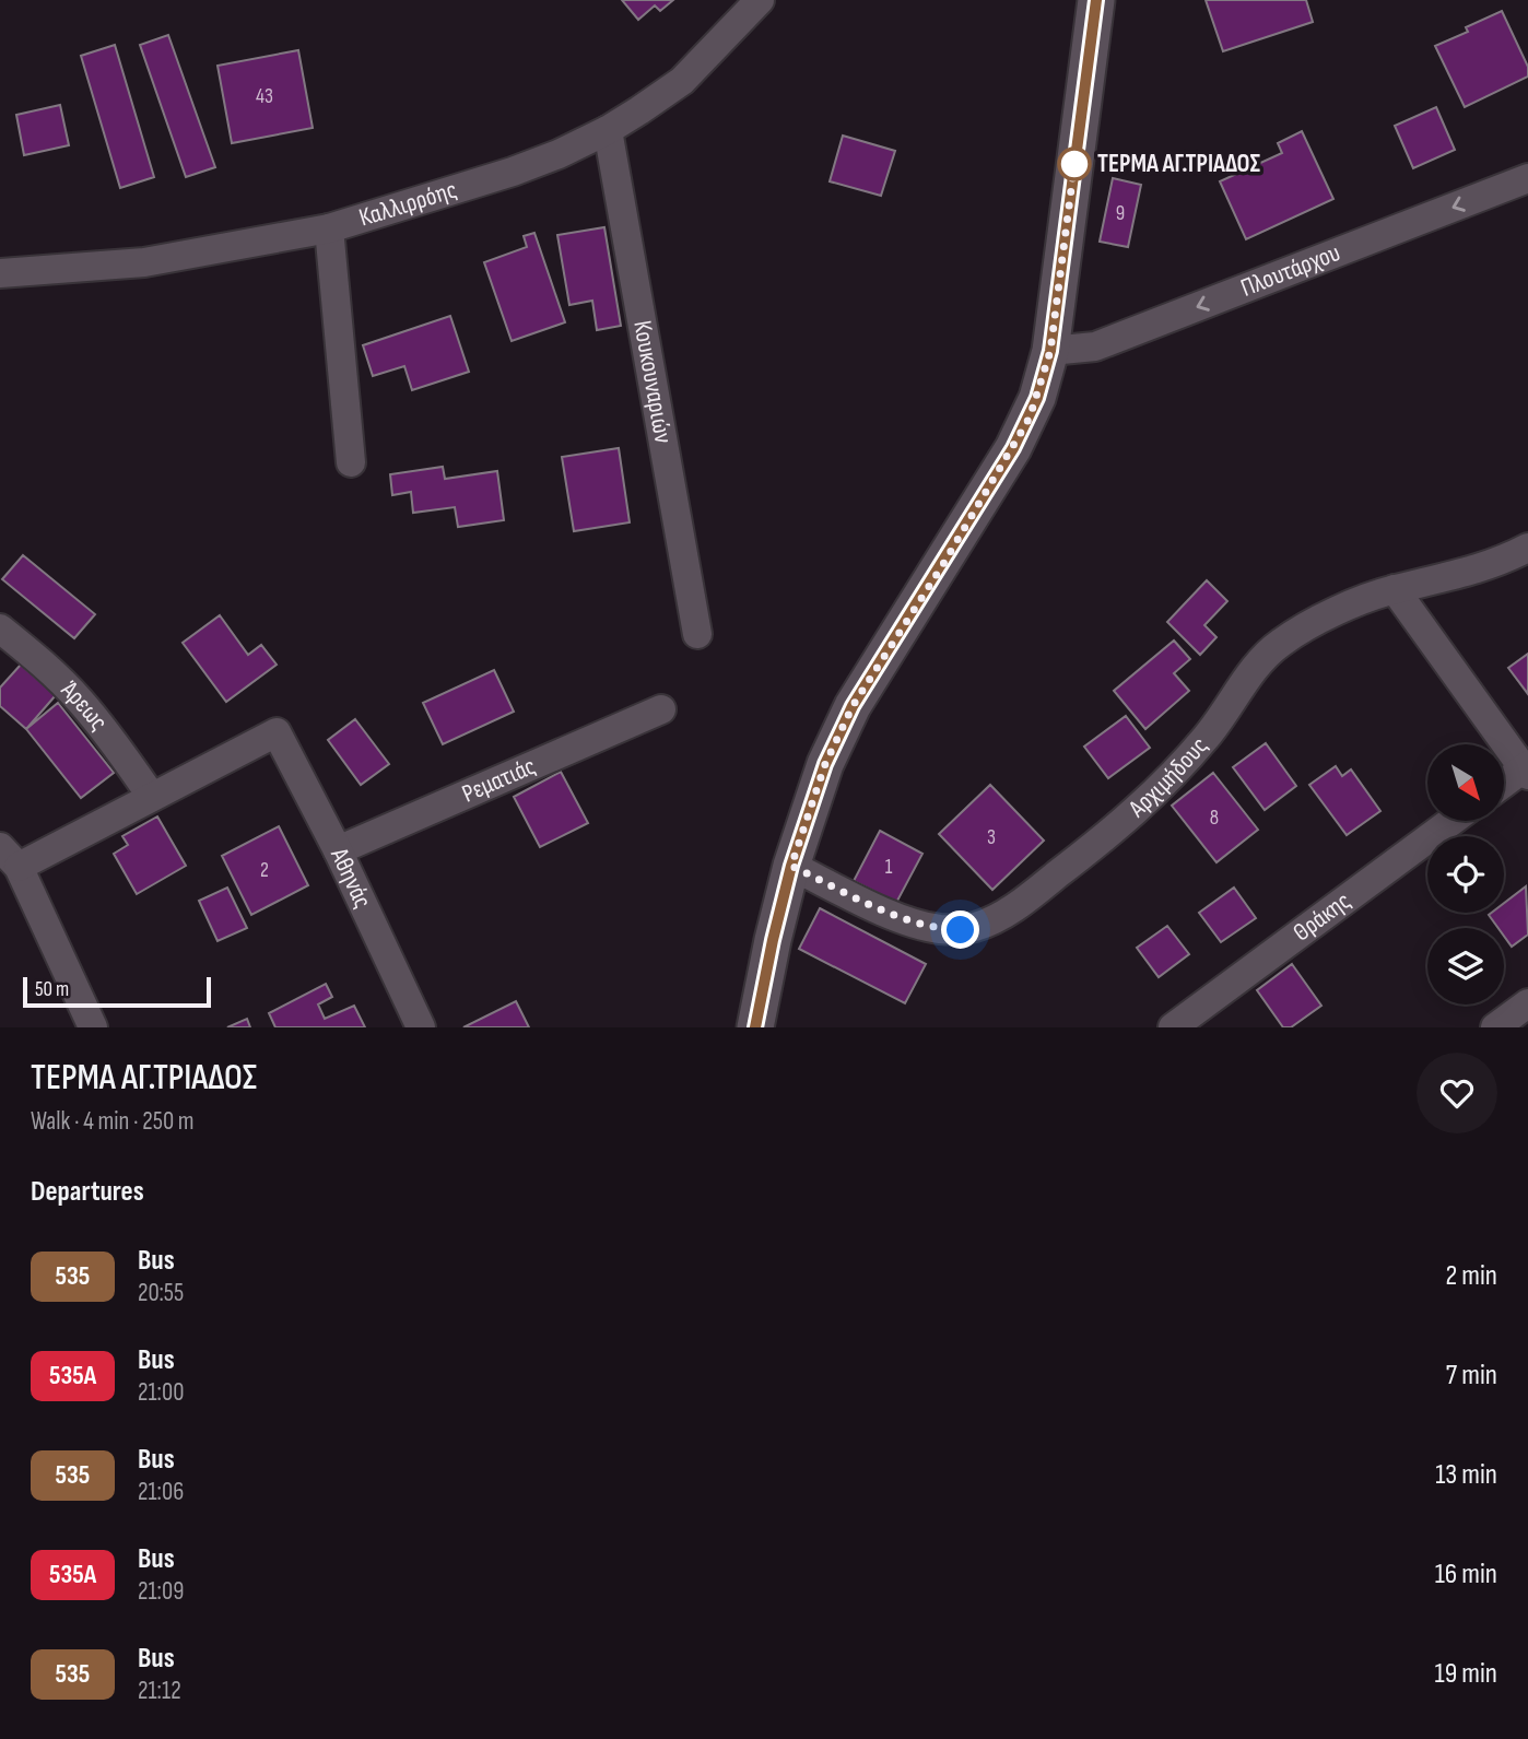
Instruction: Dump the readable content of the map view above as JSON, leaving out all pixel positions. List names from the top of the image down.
{
  "streets": {
    "street": [
      "Καλλιρρόης",
      "Πλουτάρχου",
      "Κουκουναριών",
      "Άρεως",
      "Αρχιμήδους",
      "Ρεματιάς",
      "Αθηνάς",
      "Θράκης"
    ]
  },
  "crossings": [
    ["Καλλιρρόης", "Κουκουναριών"],
    ["Άρεως", "Αθηνάς"],
    ["Ρεματιάς", "Αθηνάς"]
  ],
  "one_way": ["Πλουτάρχου"],
  "places": ["ΤΕΡΜΑ ΑΓ.ΤΡΙΑΔΟΣ"],
  "lines": ["bus line 535"],
  "house_numbers": [
    "43",
    "9",
    "8",
    "3",
    "1",
    "2"
  ],
  "scale_bar": "50 m",
  "north": "bottom right",
  "page": {
    "scale": "50 m",
    "heading": [
      ["ΤΕΡΜΑ ΑΓ.ΤΡΙΑΔΟΣ", "Walk · 4 min · 250 m"],
      "Departures"
    ],
    "list": [
      {
        "mark": "535",
        "name": "Bus",
        "note": "20:55",
        "value": "2 min"
      },
      {
        "mark": "535A",
        "name": "Bus",
        "note": "21:00",
        "value": "7 min"
      },
      {
        "mark": "535",
        "name": "Bus",
        "note": "21:06",
        "value": "13 min"
      },
      {
        "mark": "535A",
        "name": "Bus",
        "note": "21:09",
        "value": "16 min"
      },
      {
        "mark": "535",
        "name": "Bus",
        "note": "21:12",
        "value": "19 min"
      }
    ]
  }
}
